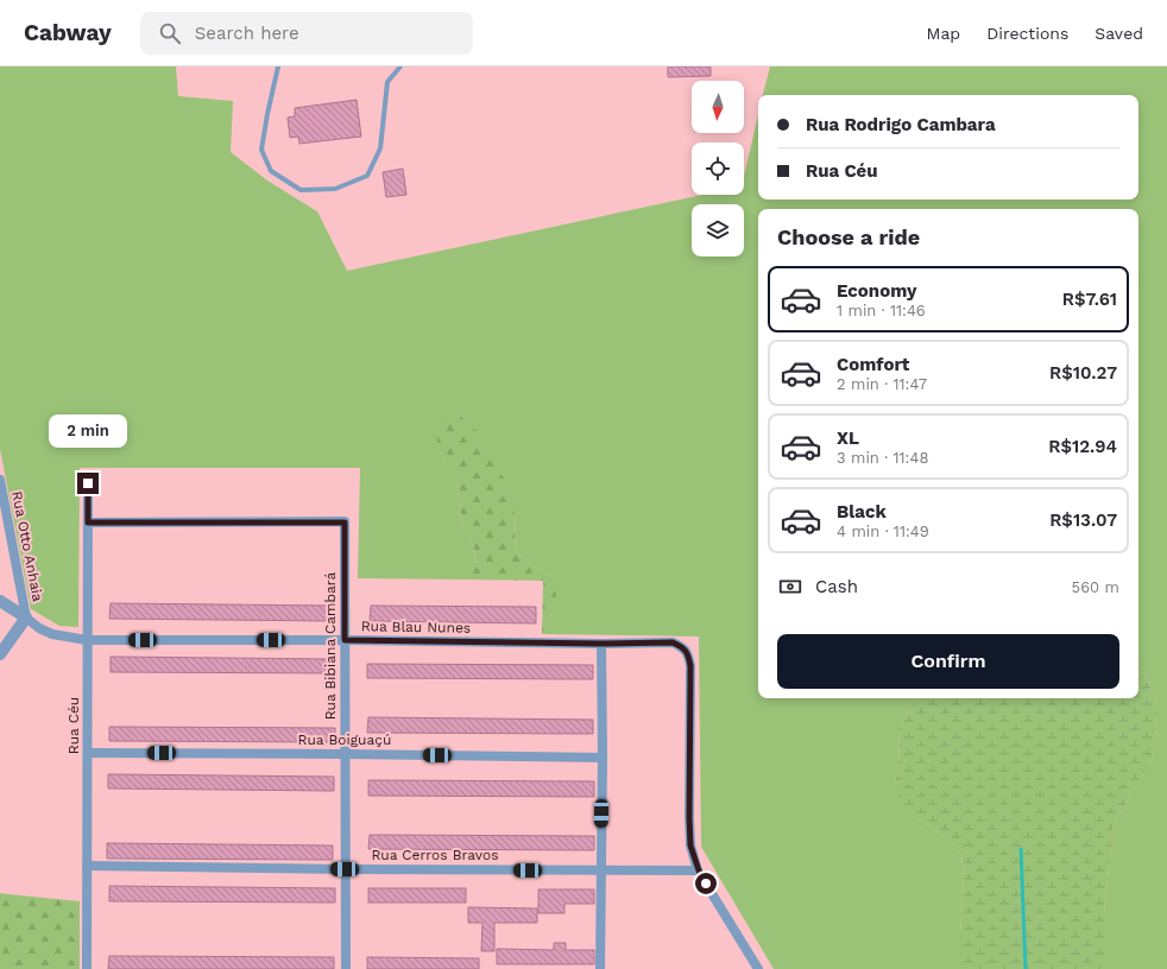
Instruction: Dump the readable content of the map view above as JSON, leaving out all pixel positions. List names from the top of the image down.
{
  "streets": {
    "street": [
      "Rua Otto Anhaia",
      "Rua Blau Nunes",
      "Rua Bibiana Cambará",
      "Rua Céu",
      "Rua Boiguaçú",
      "Rua Cerros Bravos"
    ]
  },
  "crossings": [
    ["Rua Otto Anhaia", "Rua Blau Nunes"],
    ["Rua Blau Nunes", "Rua Bibiana Cambará"],
    ["Rua Blau Nunes", "Rua Céu"],
    ["Rua Blau Nunes", "Rua Cerros Bravos"],
    ["Rua Bibiana Cambará", "Rua Céu"],
    ["Rua Bibiana Cambará", "Rua Boiguaçú"],
    ["Rua Bibiana Cambará", "Rua Cerros Bravos"],
    ["Rua Céu", "Rua Boiguaçú"],
    ["Rua Céu", "Rua Cerros Bravos"]
  ],
  "north": "bottom",
  "page": {
    "header": "Cabway",
    "search": "Search here",
    "nav": ["Map", "Directions", "Saved"],
    "banner": ["Rua Rodrigo Cambara", "Rua Céu"],
    "heading": "Choose a ride",
    "list": [
      {
        "name": "Economy",
        "note": "1 min · 11:46",
        "value": "R$7.61"
      },
      {
        "name": "Comfort",
        "note": "2 min · 11:47",
        "value": "R$10.27"
      },
      {
        "name": "XL",
        "note": "3 min · 11:48",
        "value": "R$12.94"
      },
      {
        "name": "Black",
        "note": "4 min · 11:49",
        "value": "R$13.07"
      }
    ],
    "bubble": "2 min",
    "pay": ["Cash", "560 m"],
    "buttons": "Confirm"
  }
}
